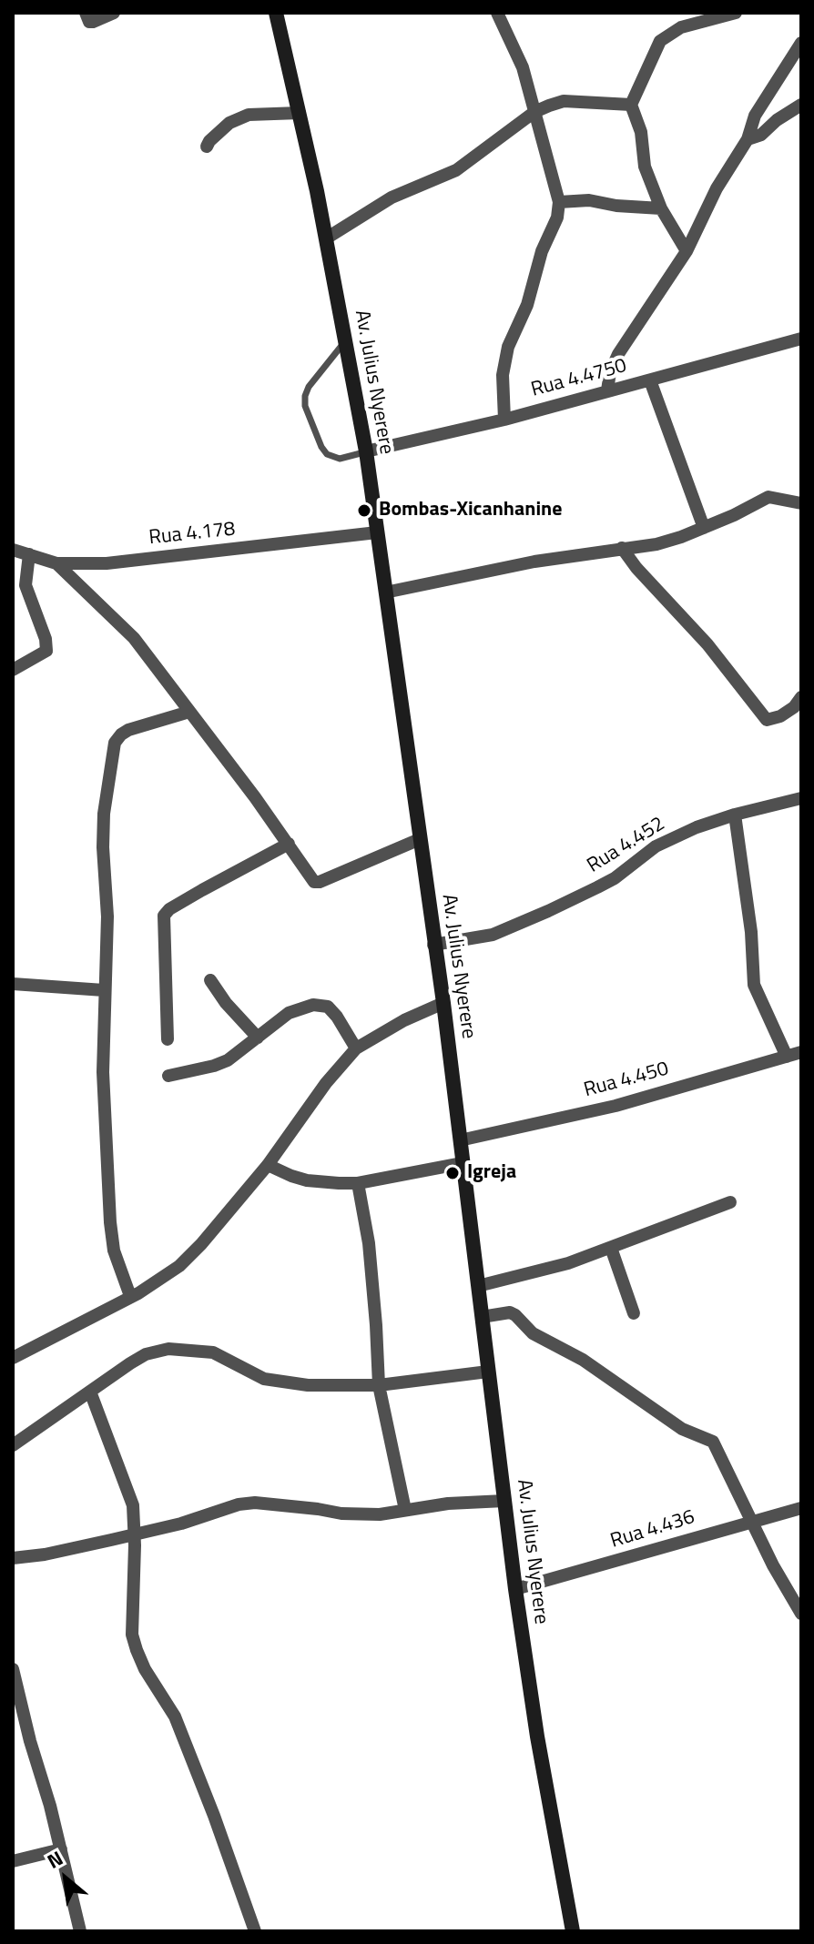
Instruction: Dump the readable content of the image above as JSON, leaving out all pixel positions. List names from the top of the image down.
{
  "streets": {
    "main road": ["Av. Julius Nyerere"],
    "street": [
      "Rua 4.4750",
      "Rua 4.178",
      "Rua 4.452",
      "Rua 4.450",
      "Rua 4.436"
    ]
  },
  "crossings": [
    ["Rua 4.4750", "Av. Julius Nyerere"],
    ["Av. Julius Nyerere", "Rua 4.178"],
    ["Av. Julius Nyerere", "Rua 4.452"],
    ["Av. Julius Nyerere", "Rua 4.450"],
    ["Av. Julius Nyerere", "Rua 4.436"]
  ],
  "places": ["Bombas-Xicanhanine", "Igreja"],
  "north": "top left"
}
